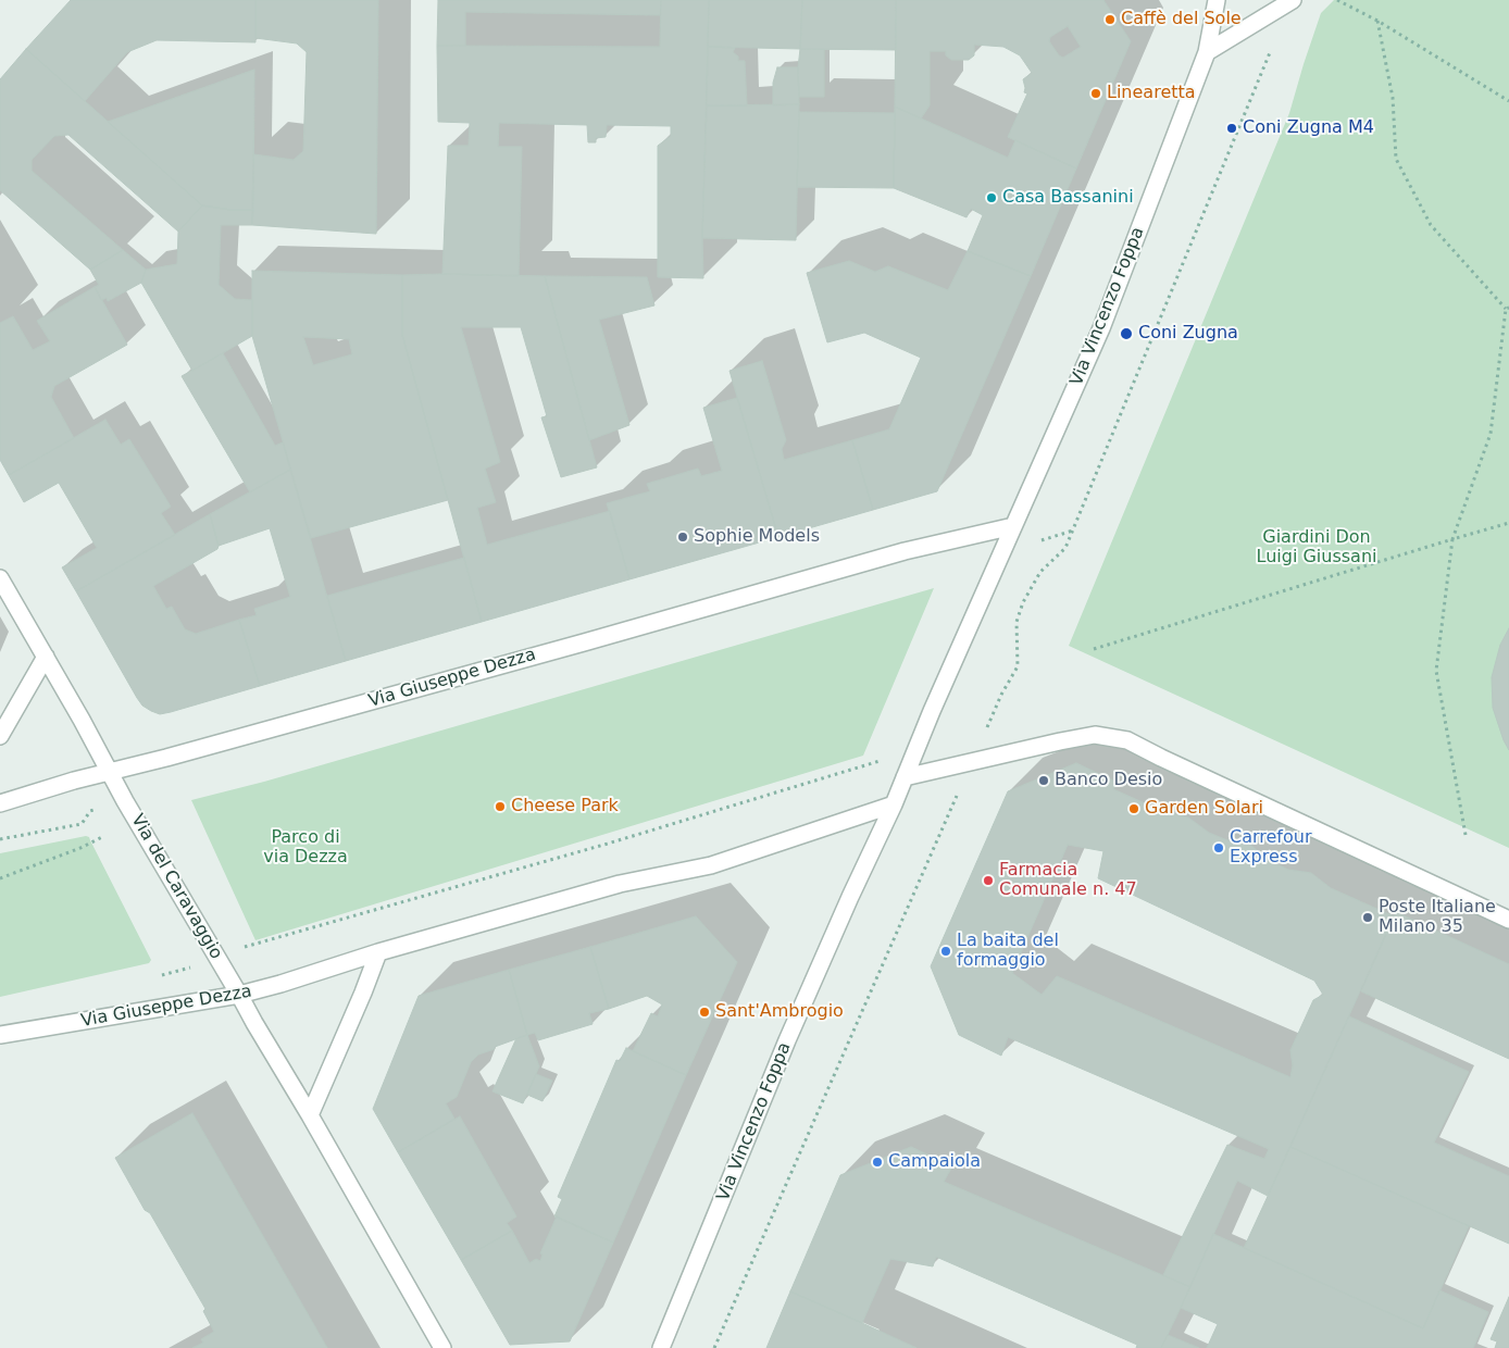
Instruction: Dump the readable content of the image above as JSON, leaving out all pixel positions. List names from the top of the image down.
{
  "streets": {
    "street": ["Via Vincenzo Foppa", "Via Giuseppe Dezza", "Via del Caravaggio"]
  },
  "crossings": [
    ["Via Vincenzo Foppa", "Via Giuseppe Dezza"],
    ["Via Giuseppe Dezza", "Via del Caravaggio"]
  ],
  "parks": ["Giardini Don Luigi Giussani", "Parco di via Dezza"],
  "places": [
    "Caffè del Sole",
    "Linearetta",
    "Coni Zugna M4",
    "Casa Bassanini",
    "Coni Zugna",
    "Sophie Models",
    "Banco Desio",
    "Cheese Park",
    "Garden Solari",
    "Carrefour Express",
    "Farmacia Comunale n. 47",
    "Poste Italiane Milano 35",
    "La baita del formaggio",
    "Sant'Ambrogio",
    "Campaiola"
  ]
}
